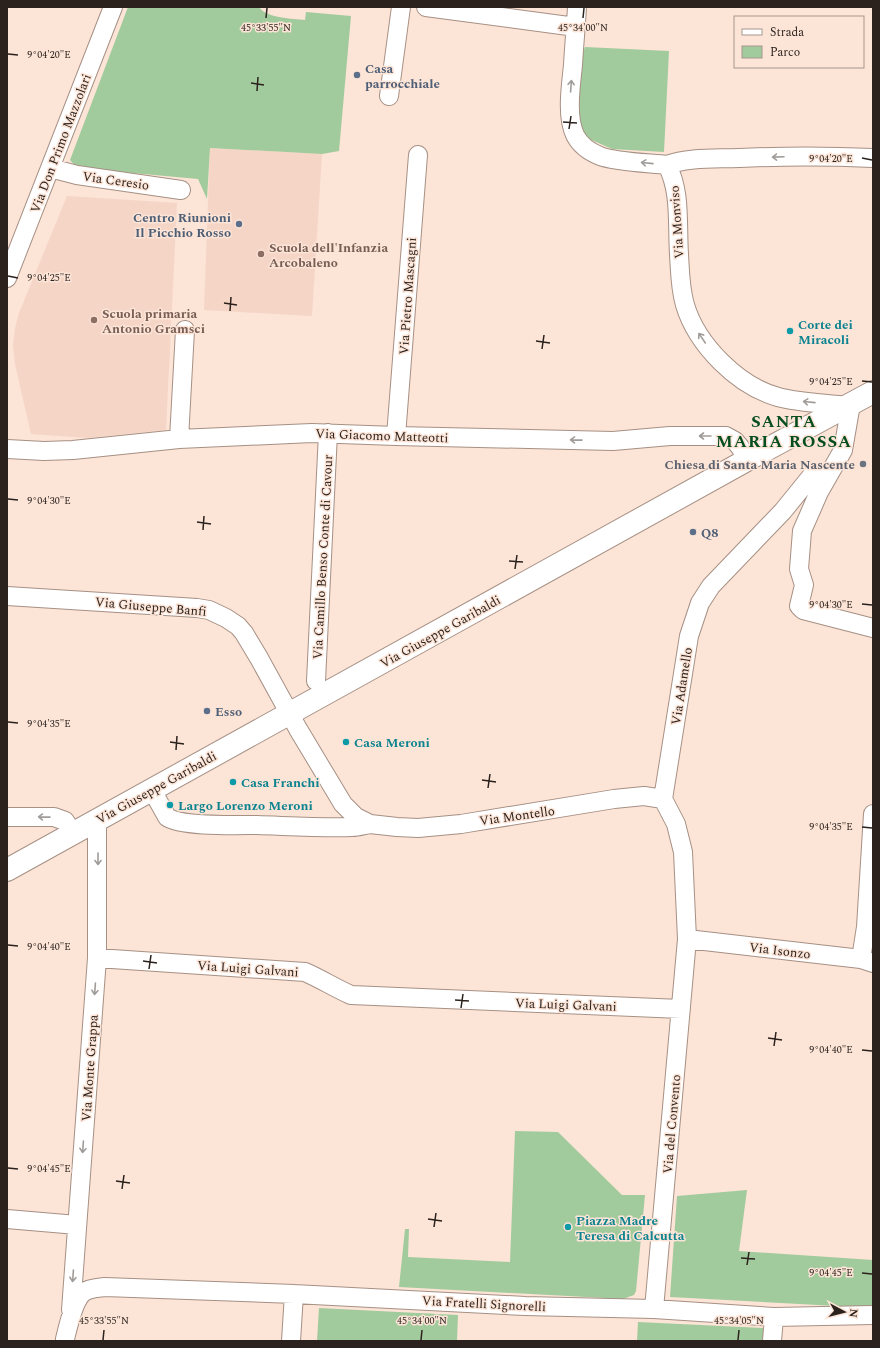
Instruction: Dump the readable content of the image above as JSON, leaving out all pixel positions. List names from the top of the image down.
{
  "streets": {
    "main road": ["Via Giuseppe Garibaldi"],
    "street": [
      "Via Don Primo Mazzolari",
      "Via Ceresio",
      "Via Monviso",
      "Via Pietro Mascagni",
      "Via Giacomo Matteotti",
      "Via Camillo Benso Conte di Cavour",
      "Via Giuseppe Banfi",
      "Via Adamello",
      "Via Montello",
      "Via Isonzo",
      "Via Luigi Galvani",
      "Via Monte Grappa",
      "Via del Convento",
      "Via Fratelli Signorelli"
    ]
  },
  "crossings": [
    ["Via Don Primo Mazzolari", "Via Ceresio"],
    ["Via Monviso", "Via Giuseppe Garibaldi"],
    ["Via Pietro Mascagni", "Via Giacomo Matteotti"],
    ["Via Giacomo Matteotti", "Via Camillo Benso Conte di Cavour"],
    ["Via Giacomo Matteotti", "Via Giuseppe Garibaldi"],
    ["Via Giuseppe Banfi", "Via Giuseppe Garibaldi"],
    ["Via Giuseppe Banfi", "Via Montello"],
    ["Via Giuseppe Garibaldi", "Via Montello"],
    ["Via Giuseppe Garibaldi", "Via Monte Grappa"],
    ["Via Adamello", "Via Montello"],
    ["Via Isonzo", "Via del Convento"],
    ["Via Luigi Galvani", "Via Monte Grappa"],
    ["Via Luigi Galvani", "Via del Convento"],
    ["Via del Convento", "Via Fratelli Signorelli"]
  ],
  "one_way": ["Via Monviso", "Via Giacomo Matteotti", "Via Monte Grappa"],
  "districts": ["SANTA MARIA ROSSA"],
  "places": [
    "Casa parrocchiale",
    "Centro Riunioni Il Picchio Rosso",
    "Scuola dell'Infanzia Arcobaleno",
    "Scuola primaria Antonio Gramsci",
    "Corte dei Miracoli",
    "Chiesa di Santa Maria Nascente",
    "Q8",
    "Esso",
    "Casa Meroni",
    "Casa Franchi",
    "Largo Lorenzo Meroni",
    "Piazza Madre Teresa di Calcutta"
  ],
  "legend": ["Strada", "Parco"],
  "north": "right",
  "coordinates": [
    "45°33'55\"N",
    "45°34'00\"N",
    "9°04'20\"E",
    "9°04'25\"E",
    "9°04'30\"E",
    "9°04'35\"E",
    "9°04'40\"E",
    "9°04'45\"E",
    "45°34'05\"N"
  ]
}
